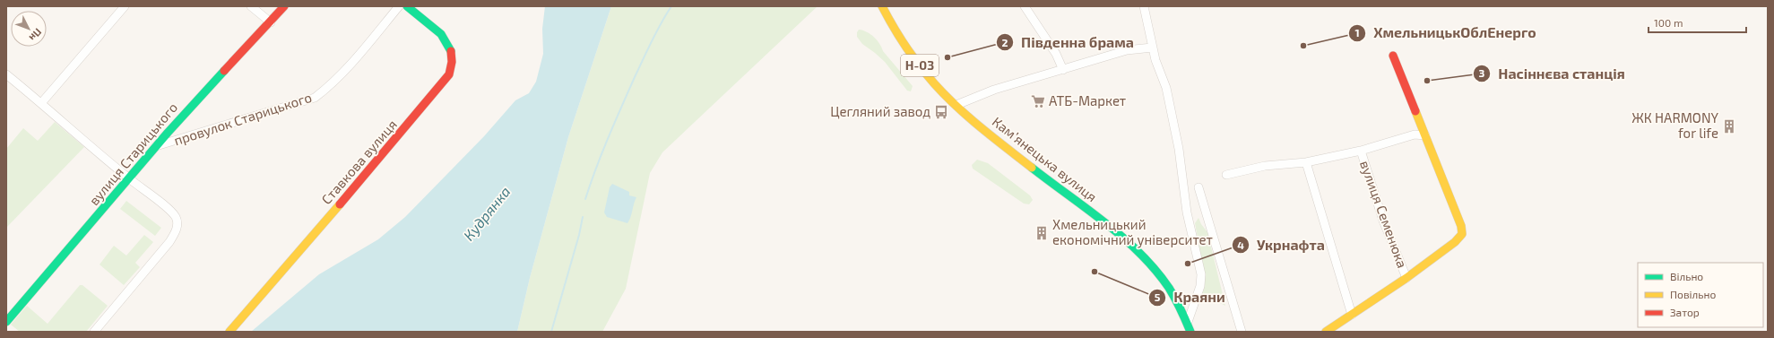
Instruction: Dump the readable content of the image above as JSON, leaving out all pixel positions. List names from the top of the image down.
{
  "streets": {
    "street": [
      "Н-03",
      "провулок Старицького",
      "вулиця Старицького",
      "Камʼянецька вулиця",
      "Ставкова вулиця",
      "вулиця Семенюка"
    ]
  },
  "crossings": [
    ["провулок Старицького", "вулиця Старицького"]
  ],
  "water": ["Кудрянка"],
  "places": {
    "other": [
      "ХмельницькОблЕнерго",
      "Південна брама",
      "Насіннєва станція",
      "Укрнафта",
      "Краяни"
    ],
    "supermarket": ["АТБ-Маркет"],
    "bus stop": ["Цегляний завод"],
    "building": ["ЖК HARMONY for life", "Хмельницький економічний університет"]
  },
  "legend": ["Вільно", "Повільно", "Затор"],
  "scale_bar": "100 m",
  "north": "bottom right"
}
